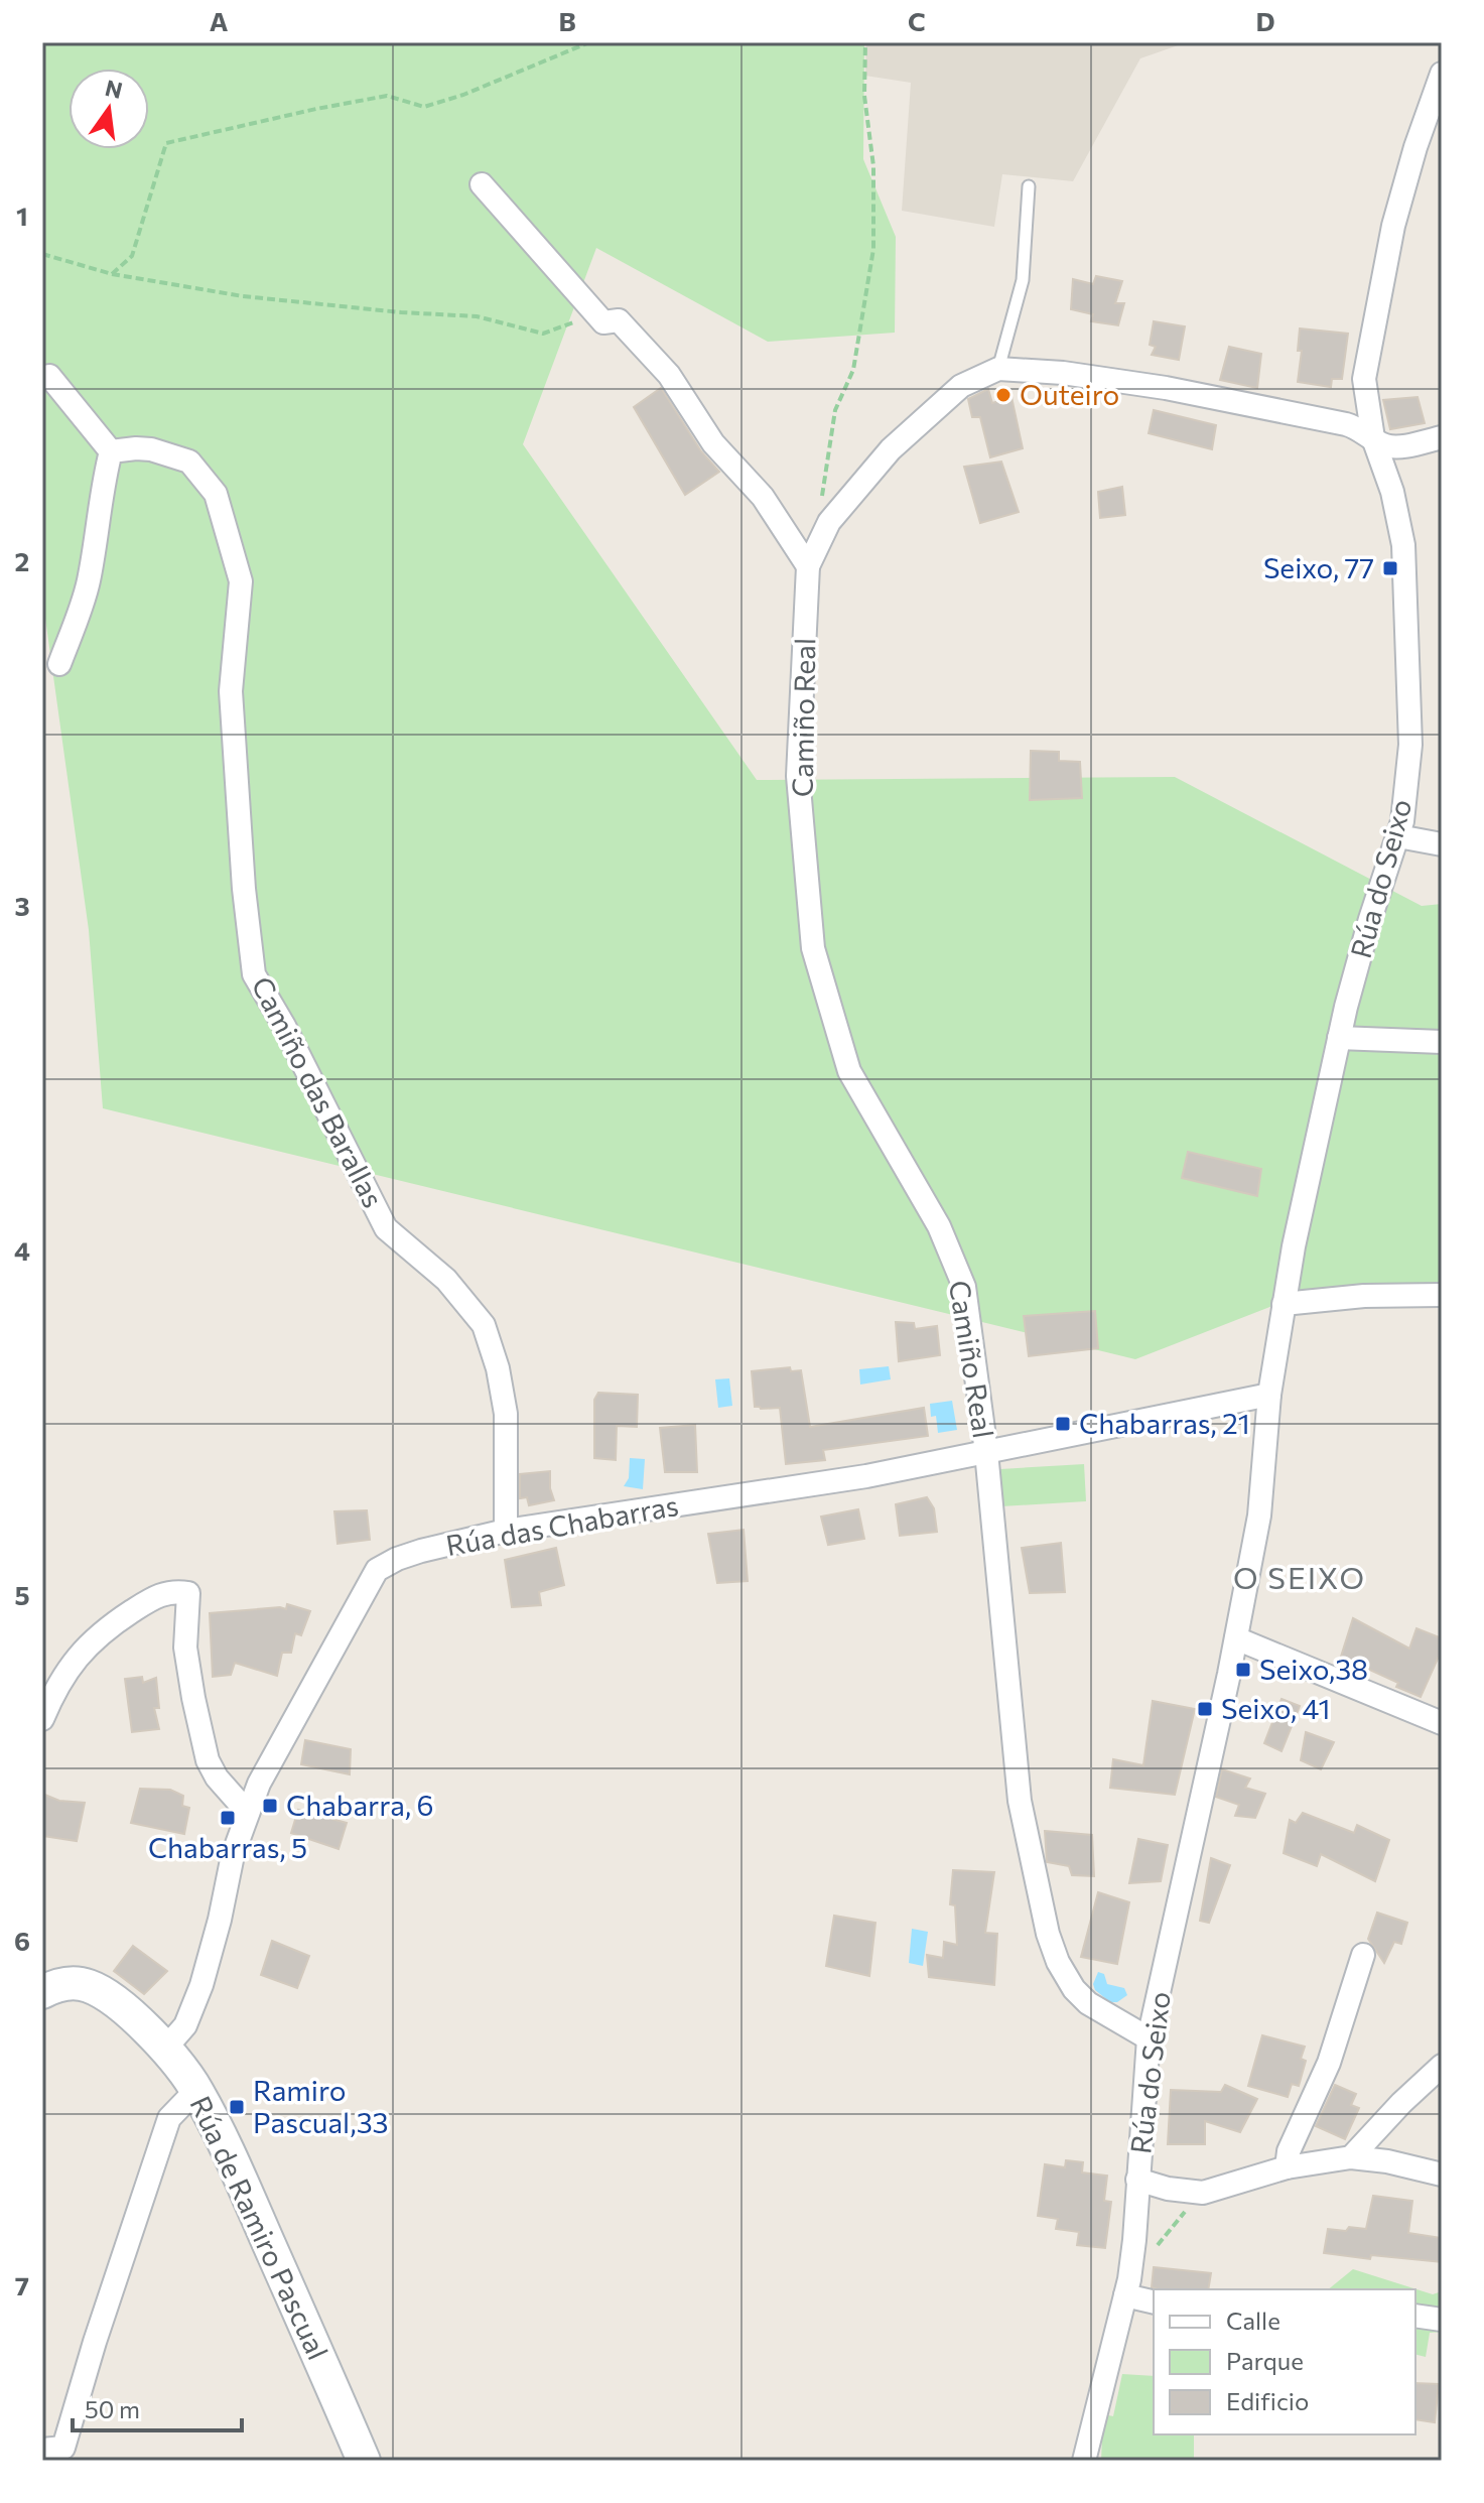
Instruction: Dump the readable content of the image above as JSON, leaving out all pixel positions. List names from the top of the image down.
{
  "streets": {
    "street": [
      "Camiño Real",
      "Rúa do Seixo",
      "Camiño das Barallas",
      "Rúa das Chabarras",
      "Rúa de Ramiro Pascual"
    ]
  },
  "crossings": [
    ["Camiño Real", "Rúa do Seixo"],
    ["Camiño Real", "Rúa das Chabarras"],
    ["Rúa do Seixo", "Rúa das Chabarras"],
    ["Camiño das Barallas", "Rúa das Chabarras"],
    ["Rúa das Chabarras", "Rúa de Ramiro Pascual"]
  ],
  "districts": ["O SEIXO"],
  "places": {
    "other": ["Outeiro"],
    "transit": [
      "Seixo, 77",
      "Chabarras, 21",
      "Seixo,38",
      "Seixo, 41",
      "Chabarra, 6",
      "Chabarras, 5",
      "Ramiro Pascual,33"
    ]
  },
  "legend": ["Calle", "Parque", "Edificio"],
  "scale_bar": "50 m",
  "north": "top",
  "grid": {
    "columns": [
      "A",
      "B",
      "C",
      "D"
    ],
    "rows": [
      "1",
      "2",
      "3",
      "4",
      "5",
      "6",
      "7"
    ]
  }
}
